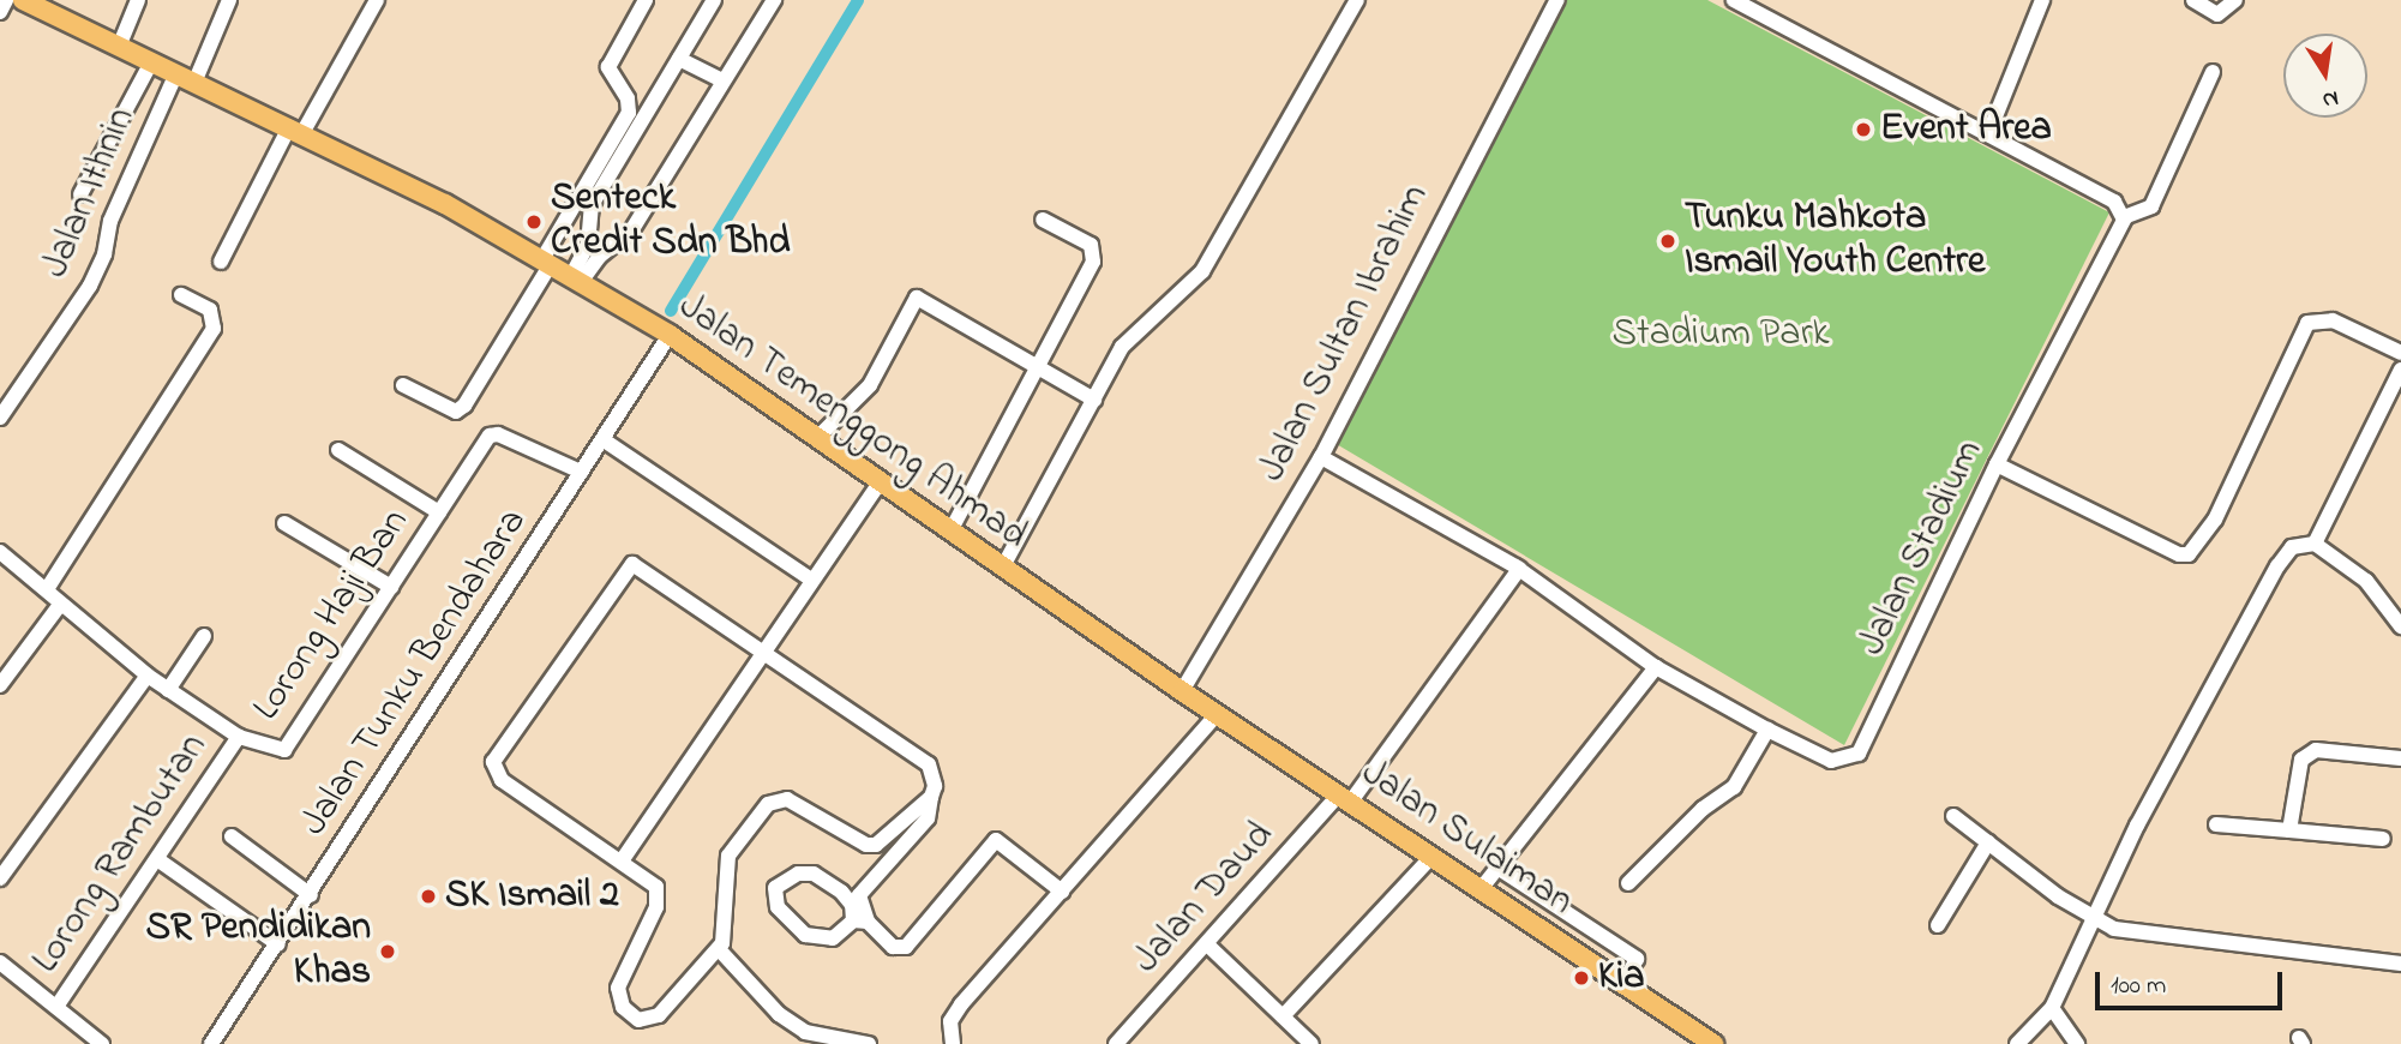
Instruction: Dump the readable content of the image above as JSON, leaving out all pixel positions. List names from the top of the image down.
{
  "streets": {
    "main road": ["Jalan Temenggong Ahmad", "Jalan Sulaiman"],
    "street": [
      "Jalan Ithnin",
      "Jalan Sultan Ibrahim",
      "Jalan Stadium",
      "Lorong Haji Ban",
      "Jalan Tunku Bendahara",
      "Lorong Rambutan",
      "Jalan Daud"
    ]
  },
  "crossings": [
    ["Jalan Ithnin", "Jalan Temenggong Ahmad"],
    ["Jalan Sultan Ibrahim", "Jalan Temenggong Ahmad"],
    ["Jalan Sultan Ibrahim", "Jalan Stadium"],
    ["Jalan Sultan Ibrahim", "Jalan Sulaiman"],
    ["Jalan Temenggong Ahmad", "Jalan Tunku Bendahara"],
    ["Jalan Temenggong Ahmad", "Jalan Sulaiman"],
    ["Jalan Stadium", "Jalan Daud"],
    ["Lorong Haji Ban", "Jalan Tunku Bendahara"],
    ["Lorong Haji Ban", "Lorong Rambutan"],
    ["Jalan Sulaiman", "Jalan Daud"]
  ],
  "parks": ["Stadium Park"],
  "places": [
    "Event Area",
    "Senteck Credit Sdn Bhd",
    "Tunku Mahkota Ismail Youth Centre",
    "SK Ismail 2",
    "SR Pendidikan Khas",
    "Kia"
  ],
  "scale_bar": "100 m",
  "north": "bottom"
}
